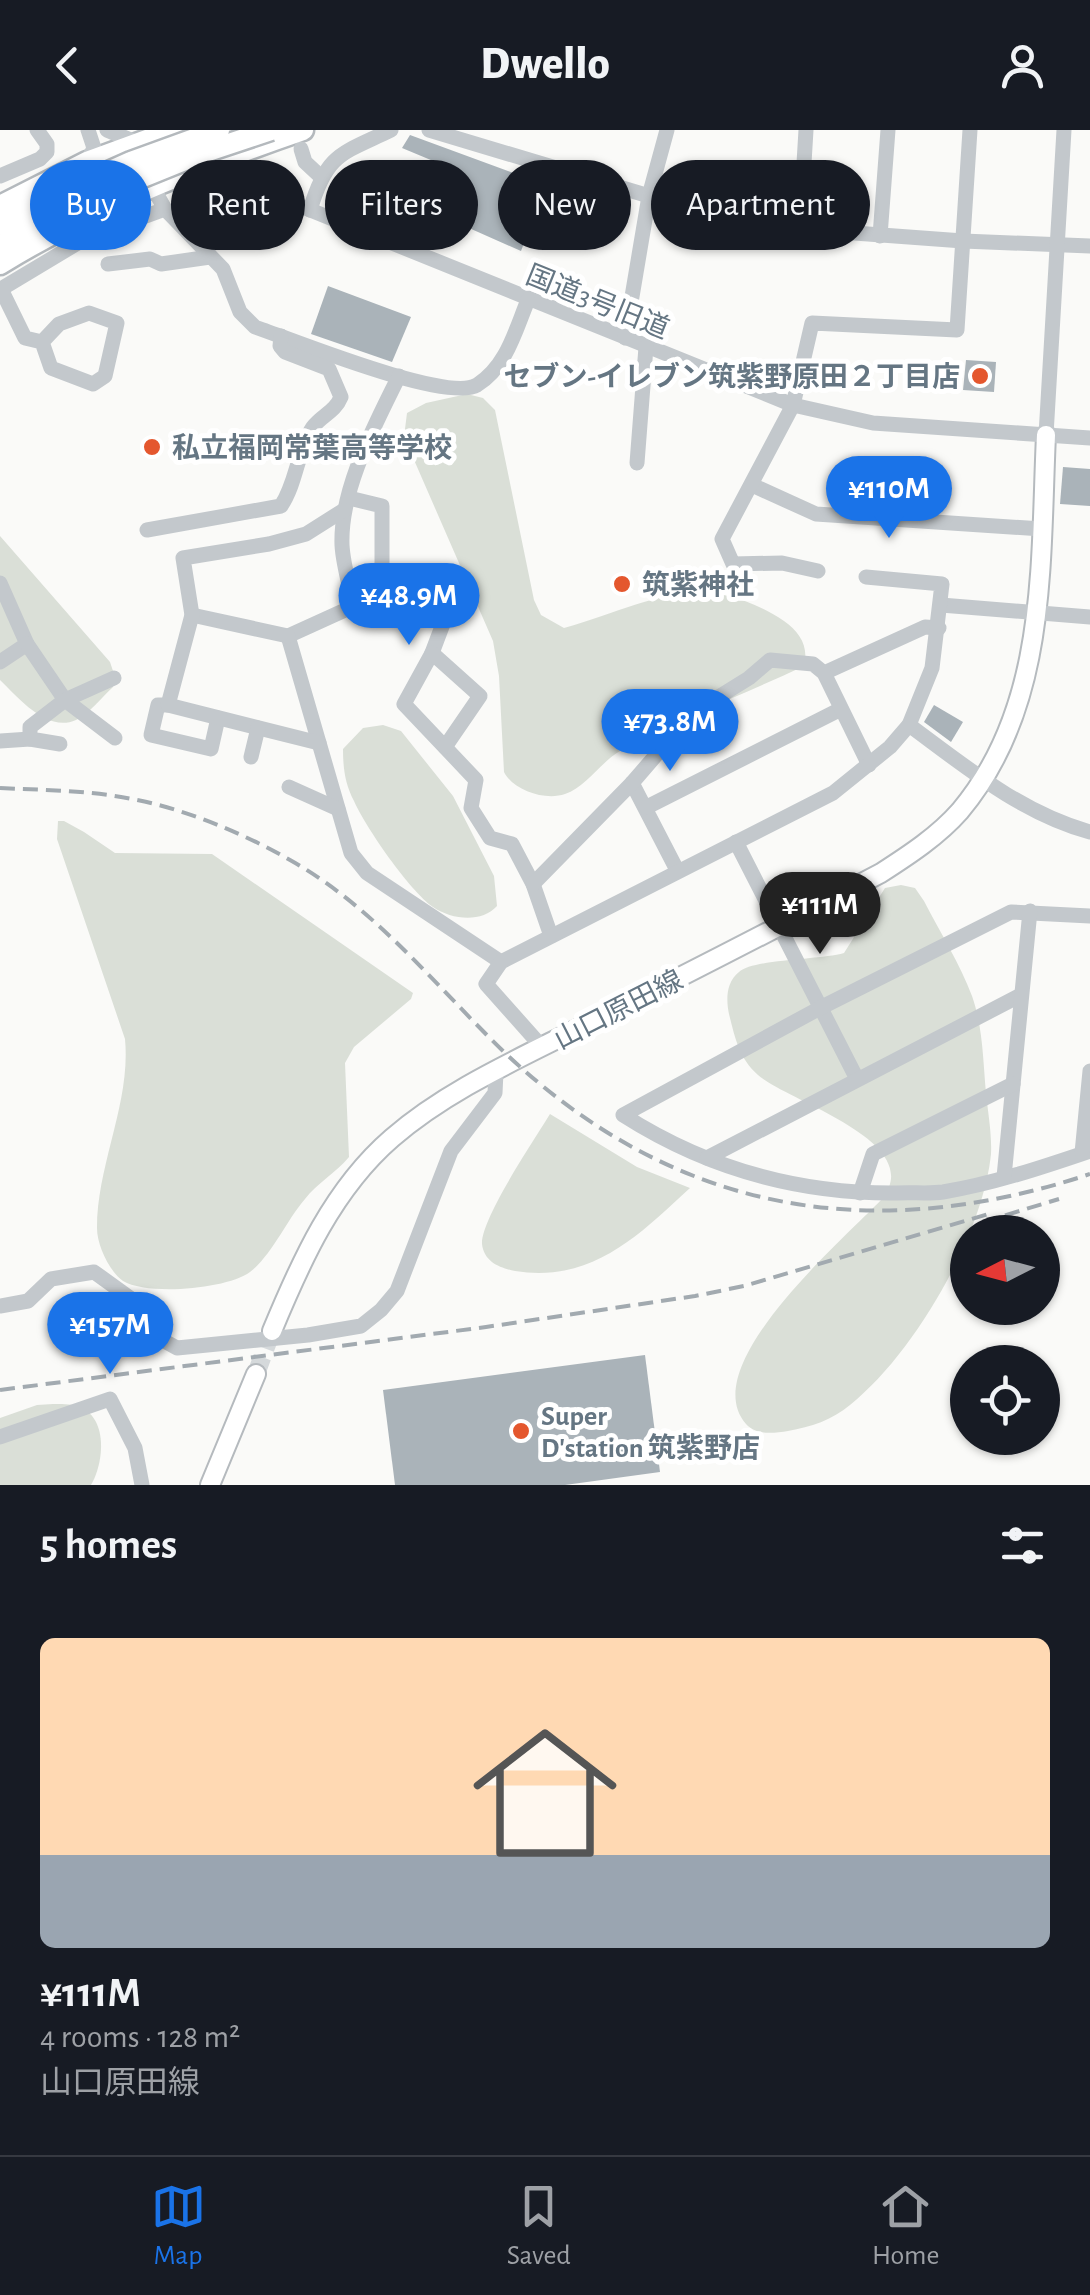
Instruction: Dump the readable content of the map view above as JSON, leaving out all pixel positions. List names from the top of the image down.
{
  "streets": {
    "main road": ["山口原田線"],
    "street": ["国道3号旧道"]
  },
  "crossings": [
    ["国道3号旧道", "山口原田線"]
  ],
  "places": [
    "セブン-イレブン筑紫野原田２丁目店",
    "私立福岡常葉高等学校",
    "筑紫神社",
    "Super D'station 筑紫野店"
  ],
  "north": "left",
  "page": {
    "header": "Dwello",
    "chip": [
      "Buy",
      "Rent",
      "Filters",
      "New",
      "Apartment"
    ],
    "price": [
      "¥110M",
      "¥48.9M",
      "¥73.8M",
      "¥111M",
      "¥157M"
    ],
    "heading": "5 homes",
    "list": [
      {
        "name": "¥111M",
        "note": "4 rooms · 128 m² · 山口原田線"
      }
    ],
    "tabs": ["Map", "Saved", "Home"]
  }
}
